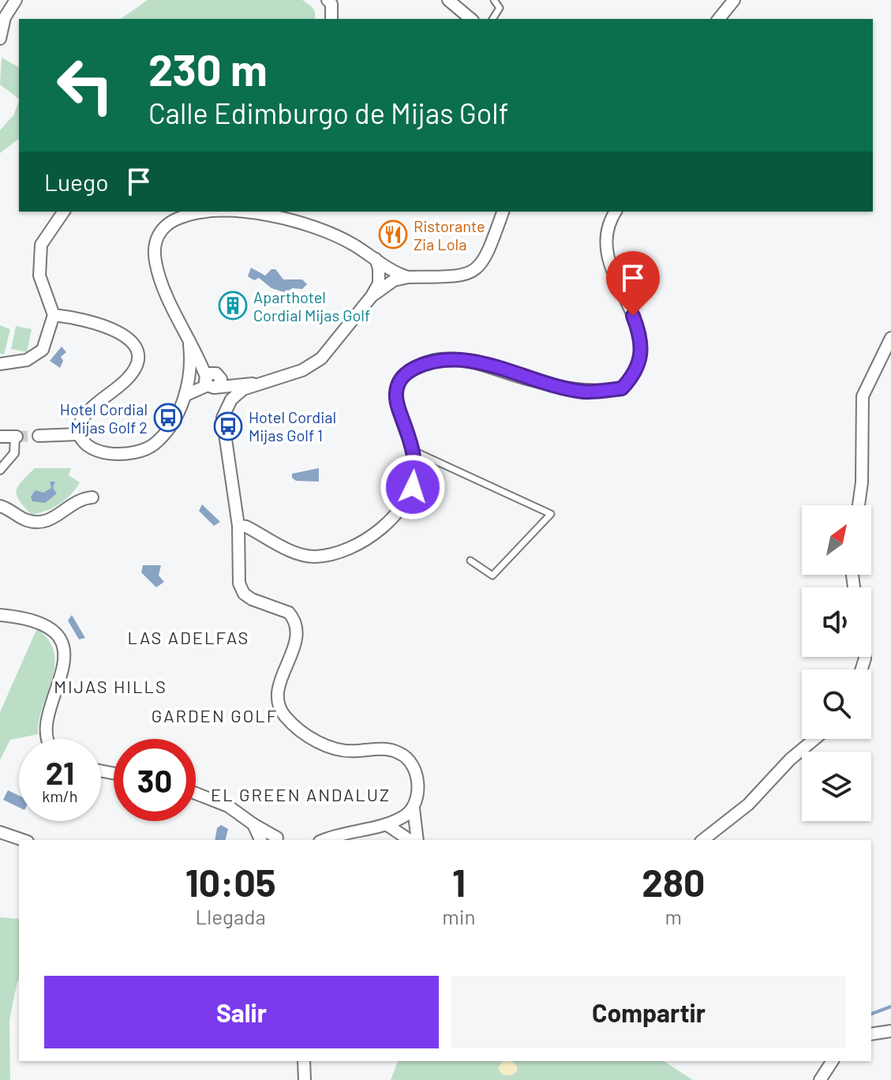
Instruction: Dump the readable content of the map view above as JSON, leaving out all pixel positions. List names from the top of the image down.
{
  "districts": [
    "LAS ADELFAS",
    "MIJAS HILLS",
    "GARDEN GOLF",
    "EL GREEN ANDALUZ"
  ],
  "places": {
    "restaurant": ["Ristorante Zia Lola"],
    "building": ["Aparthotel Cordial Mijas Golf"],
    "bus stop": ["Hotel Cordial Mijas Golf 2", "Hotel Cordial Mijas Golf 1"]
  },
  "north": "top right",
  "page": {
    "turn": ["230 m", "Calle Edimburgo de Mijas Golf"],
    "then": "Luego",
    "speed": "21 km/h",
    "limit": "30",
    "eta": [
      "10:05",
      "Llegada",
      "1",
      "min",
      "280",
      "m"
    ],
    "buttons": ["Salir", "Compartir"]
  }
}
